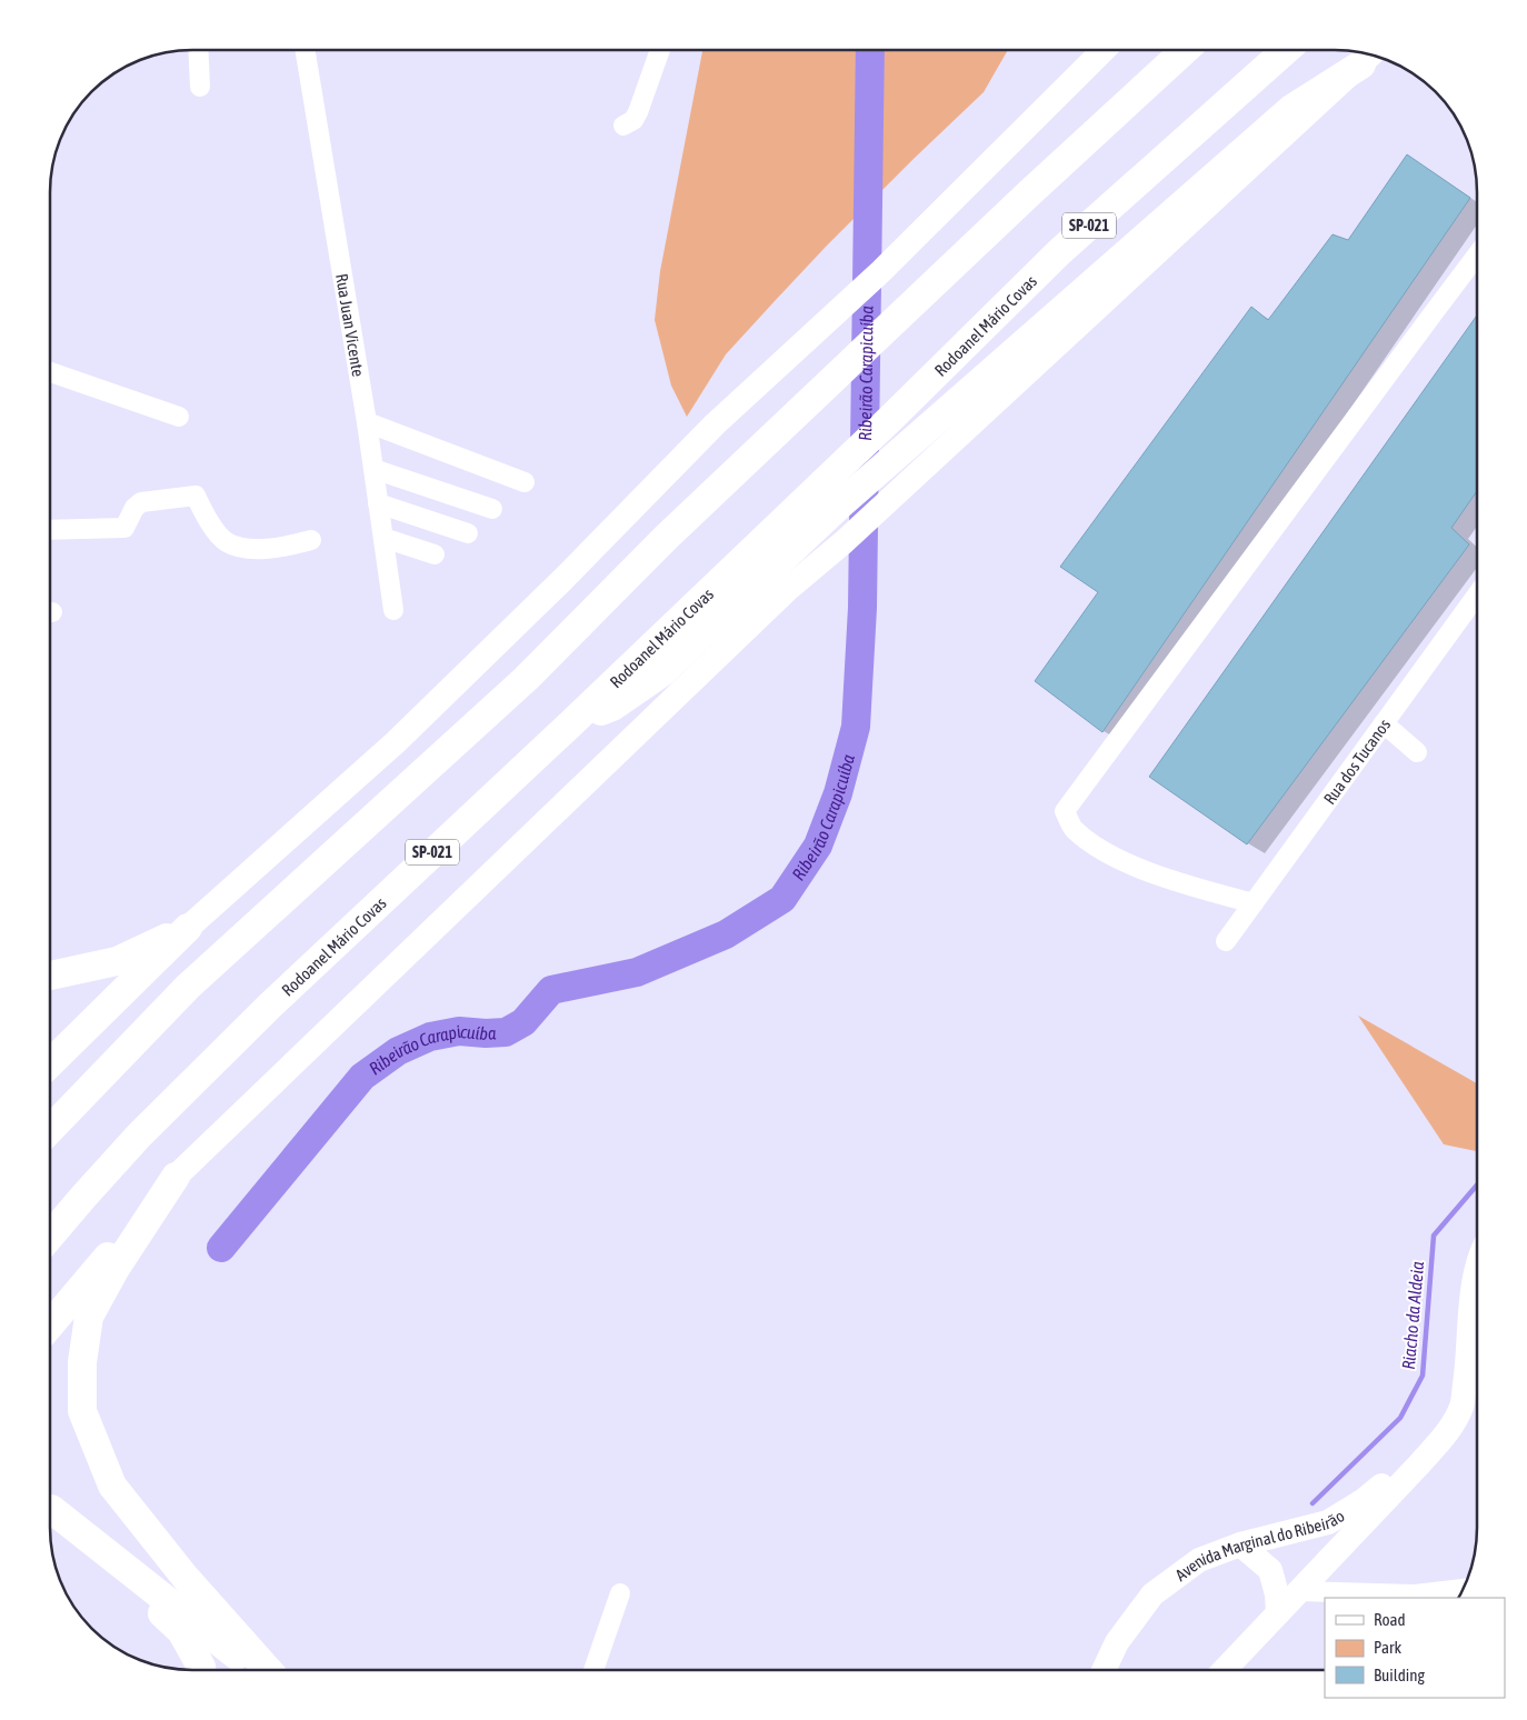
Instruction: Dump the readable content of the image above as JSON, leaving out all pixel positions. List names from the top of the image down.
{
  "streets": {
    "highway": ["SP-021", "Rodoanel Mário Covas"],
    "main road": ["Avenida Marginal do Ribeirão"],
    "street": ["Rua Juan Vicente", "Rua dos Tucanos"]
  },
  "water": ["Ribeirão Carapicuíba", "Riacho da Aldeia"],
  "legend": ["Road", "Park", "Building"]
}
